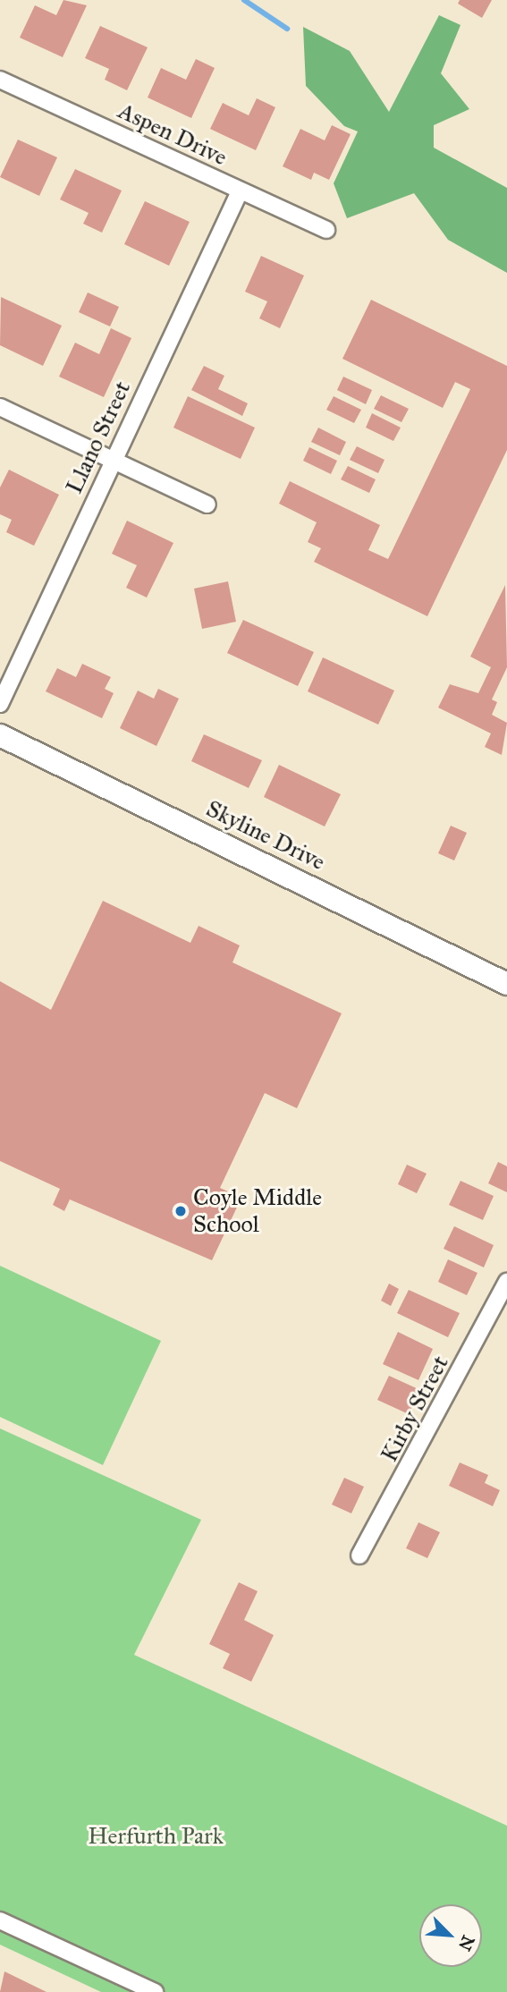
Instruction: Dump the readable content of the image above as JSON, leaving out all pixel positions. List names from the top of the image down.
{
  "streets": {
    "street": [
      "Aspen Drive",
      "Llano Street",
      "Skyline Drive",
      "Kirby Street"
    ]
  },
  "crossings": [
    ["Aspen Drive", "Llano Street"]
  ],
  "parks": ["Herfurth Park"],
  "places": ["Coyle Middle School"],
  "north": "bottom right"
}
